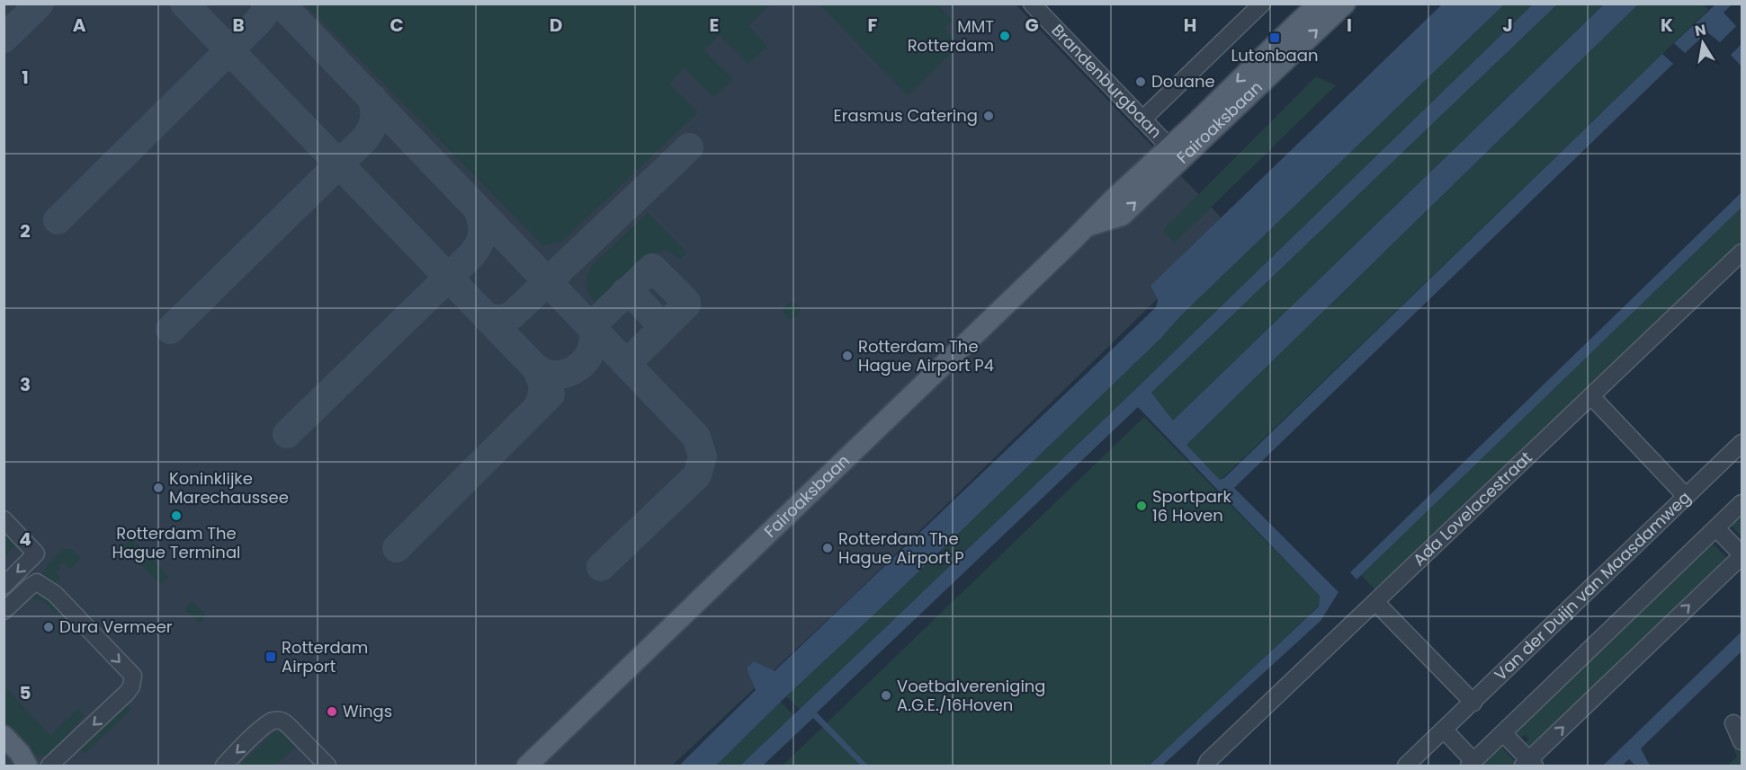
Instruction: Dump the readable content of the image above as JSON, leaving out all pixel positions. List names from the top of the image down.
{
  "streets": {
    "main road": ["Fairoaksbaan"],
    "street": ["Brandenburgbaan", "Ada Lovelacestraat", "Van der Duijn van Maasdamweg"]
  },
  "crossings": [
    ["Brandenburgbaan", "Fairoaksbaan"]
  ],
  "places": {
    "other": [
      "MMT Rotterdam",
      "Douane",
      "Erasmus Catering",
      "Rotterdam The Hague Airport P4",
      "Koninklijke Marechaussee",
      "Sportpark 16 Hoven",
      "Rotterdam The Hague Terminal",
      "Rotterdam The Hague Airport P",
      "Dura Vermeer",
      "Voetbalvereniging A.G.E./16Hoven",
      "Wings"
    ],
    "transit": ["Lutonbaan", "Rotterdam Airport"]
  },
  "north": "top",
  "grid": {
    "columns": [
      "A",
      "B",
      "C",
      "D",
      "E",
      "F",
      "G",
      "H",
      "I",
      "J",
      "K"
    ],
    "rows": [
      "1",
      "2",
      "3",
      "4",
      "5"
    ]
  }
}
